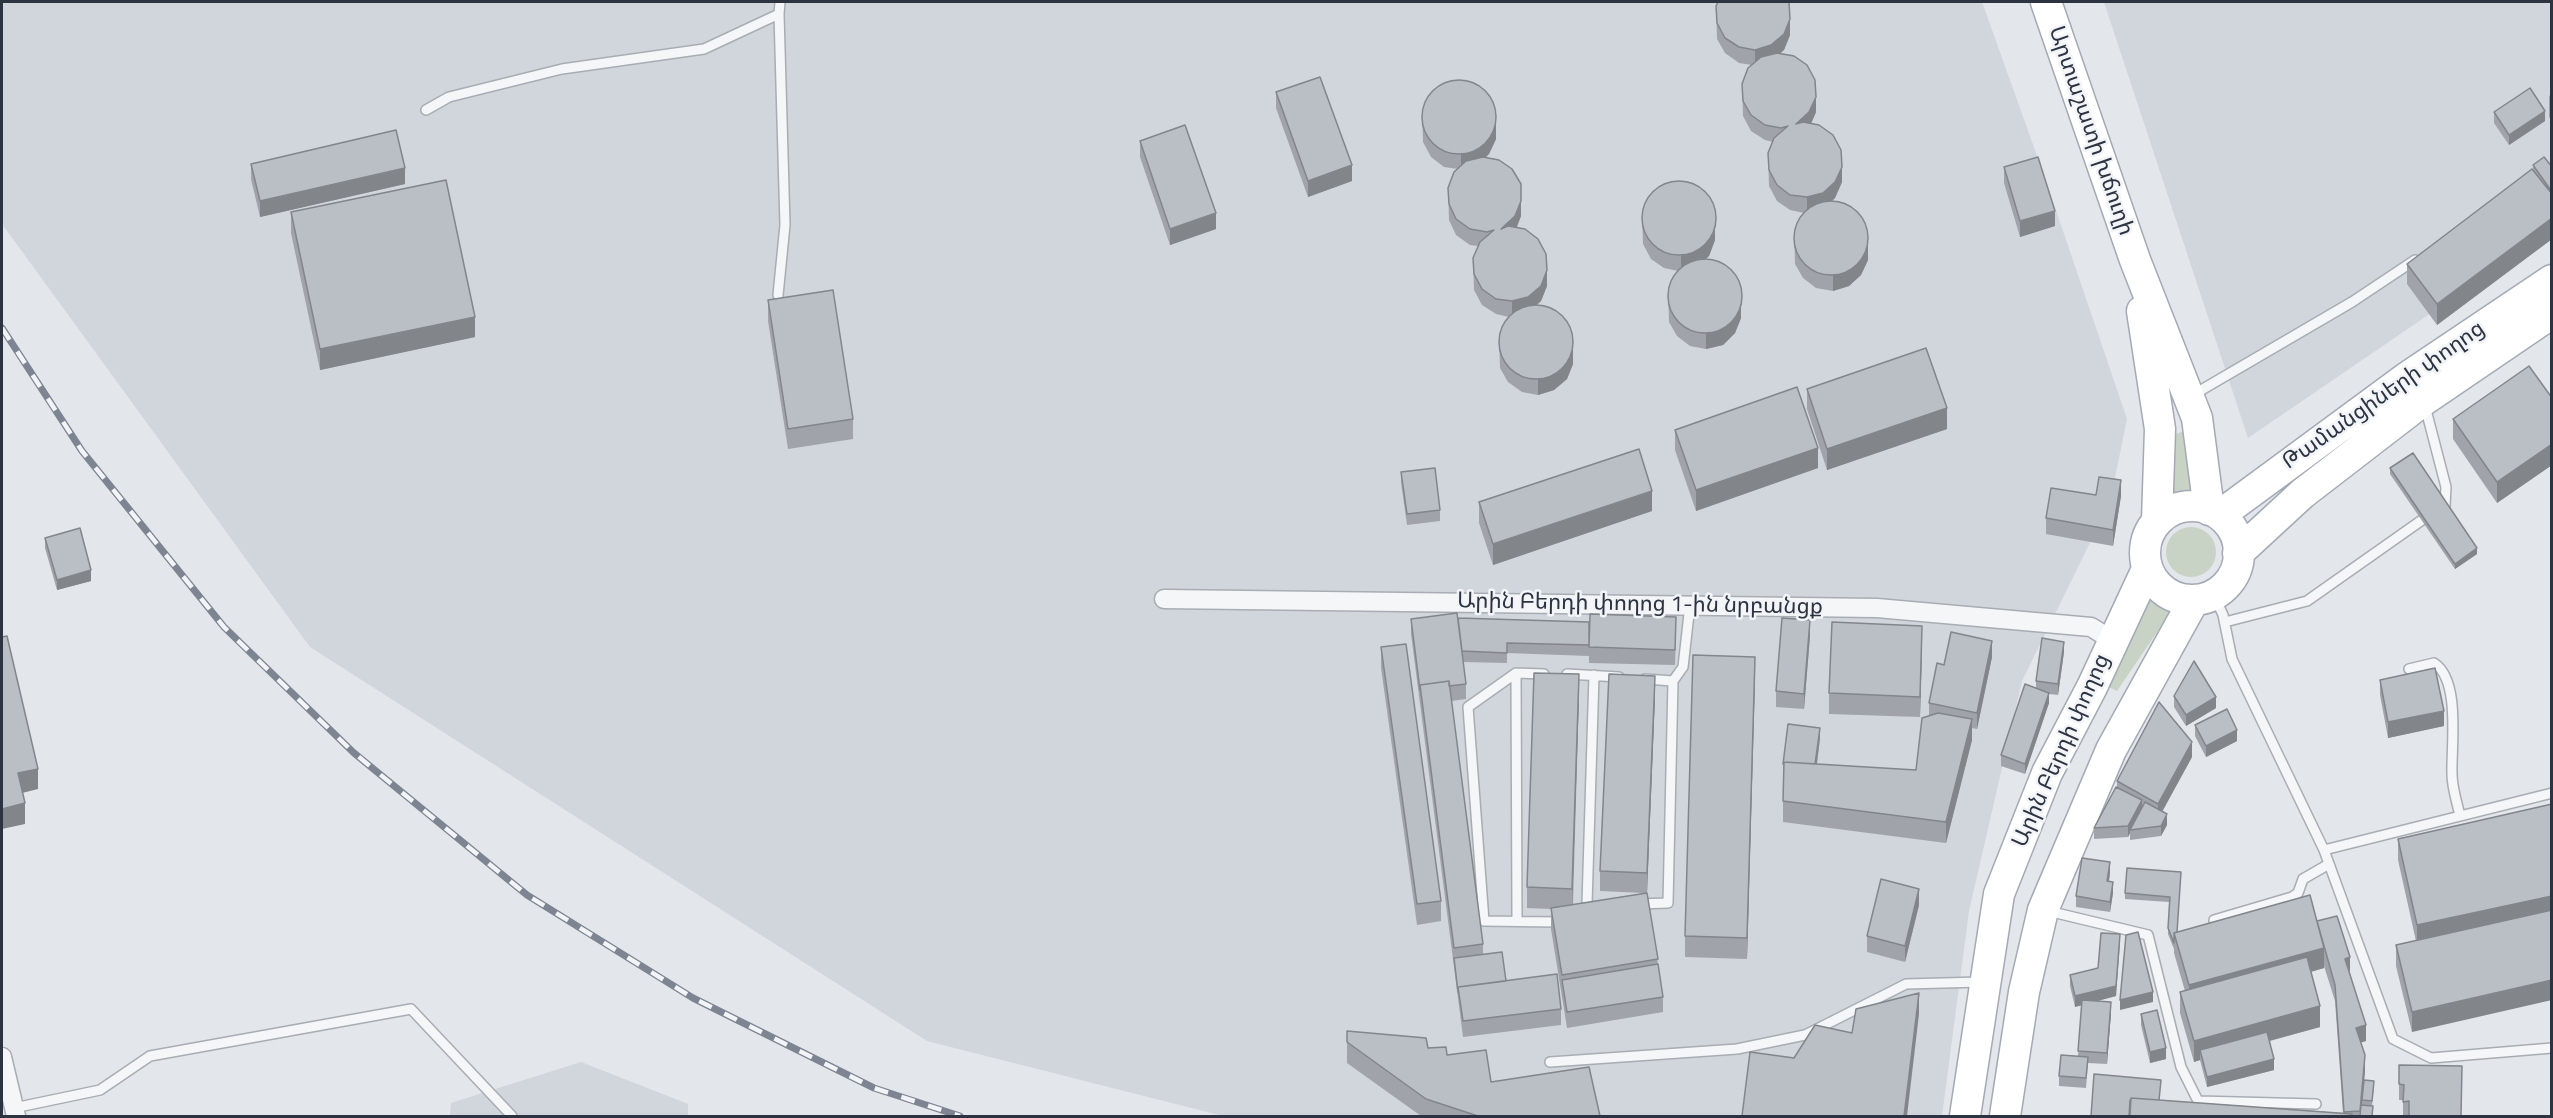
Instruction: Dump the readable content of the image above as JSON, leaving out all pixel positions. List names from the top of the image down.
{
  "streets": {
    "main road": ["Արտաշատի խճուղի", "Թամանցիների փողոց", "Արին Բերդի փողոց"],
    "street": ["Արին Բերդի փողոց 1-ին նրբանցք"]
  },
  "crossings": [
    ["Արտաշատի խճուղի", "Թամանցիների փողոց"],
    ["Արտաշատի խճուղի", "Արին Բերդի փողոց"],
    ["Թամանցիների փողոց", "Արին Բերդի փողոց"],
    ["Արին Բերդի փողոց 1-ին նրբանցք", "Արին Բերդի փողոց"]
  ]
}
